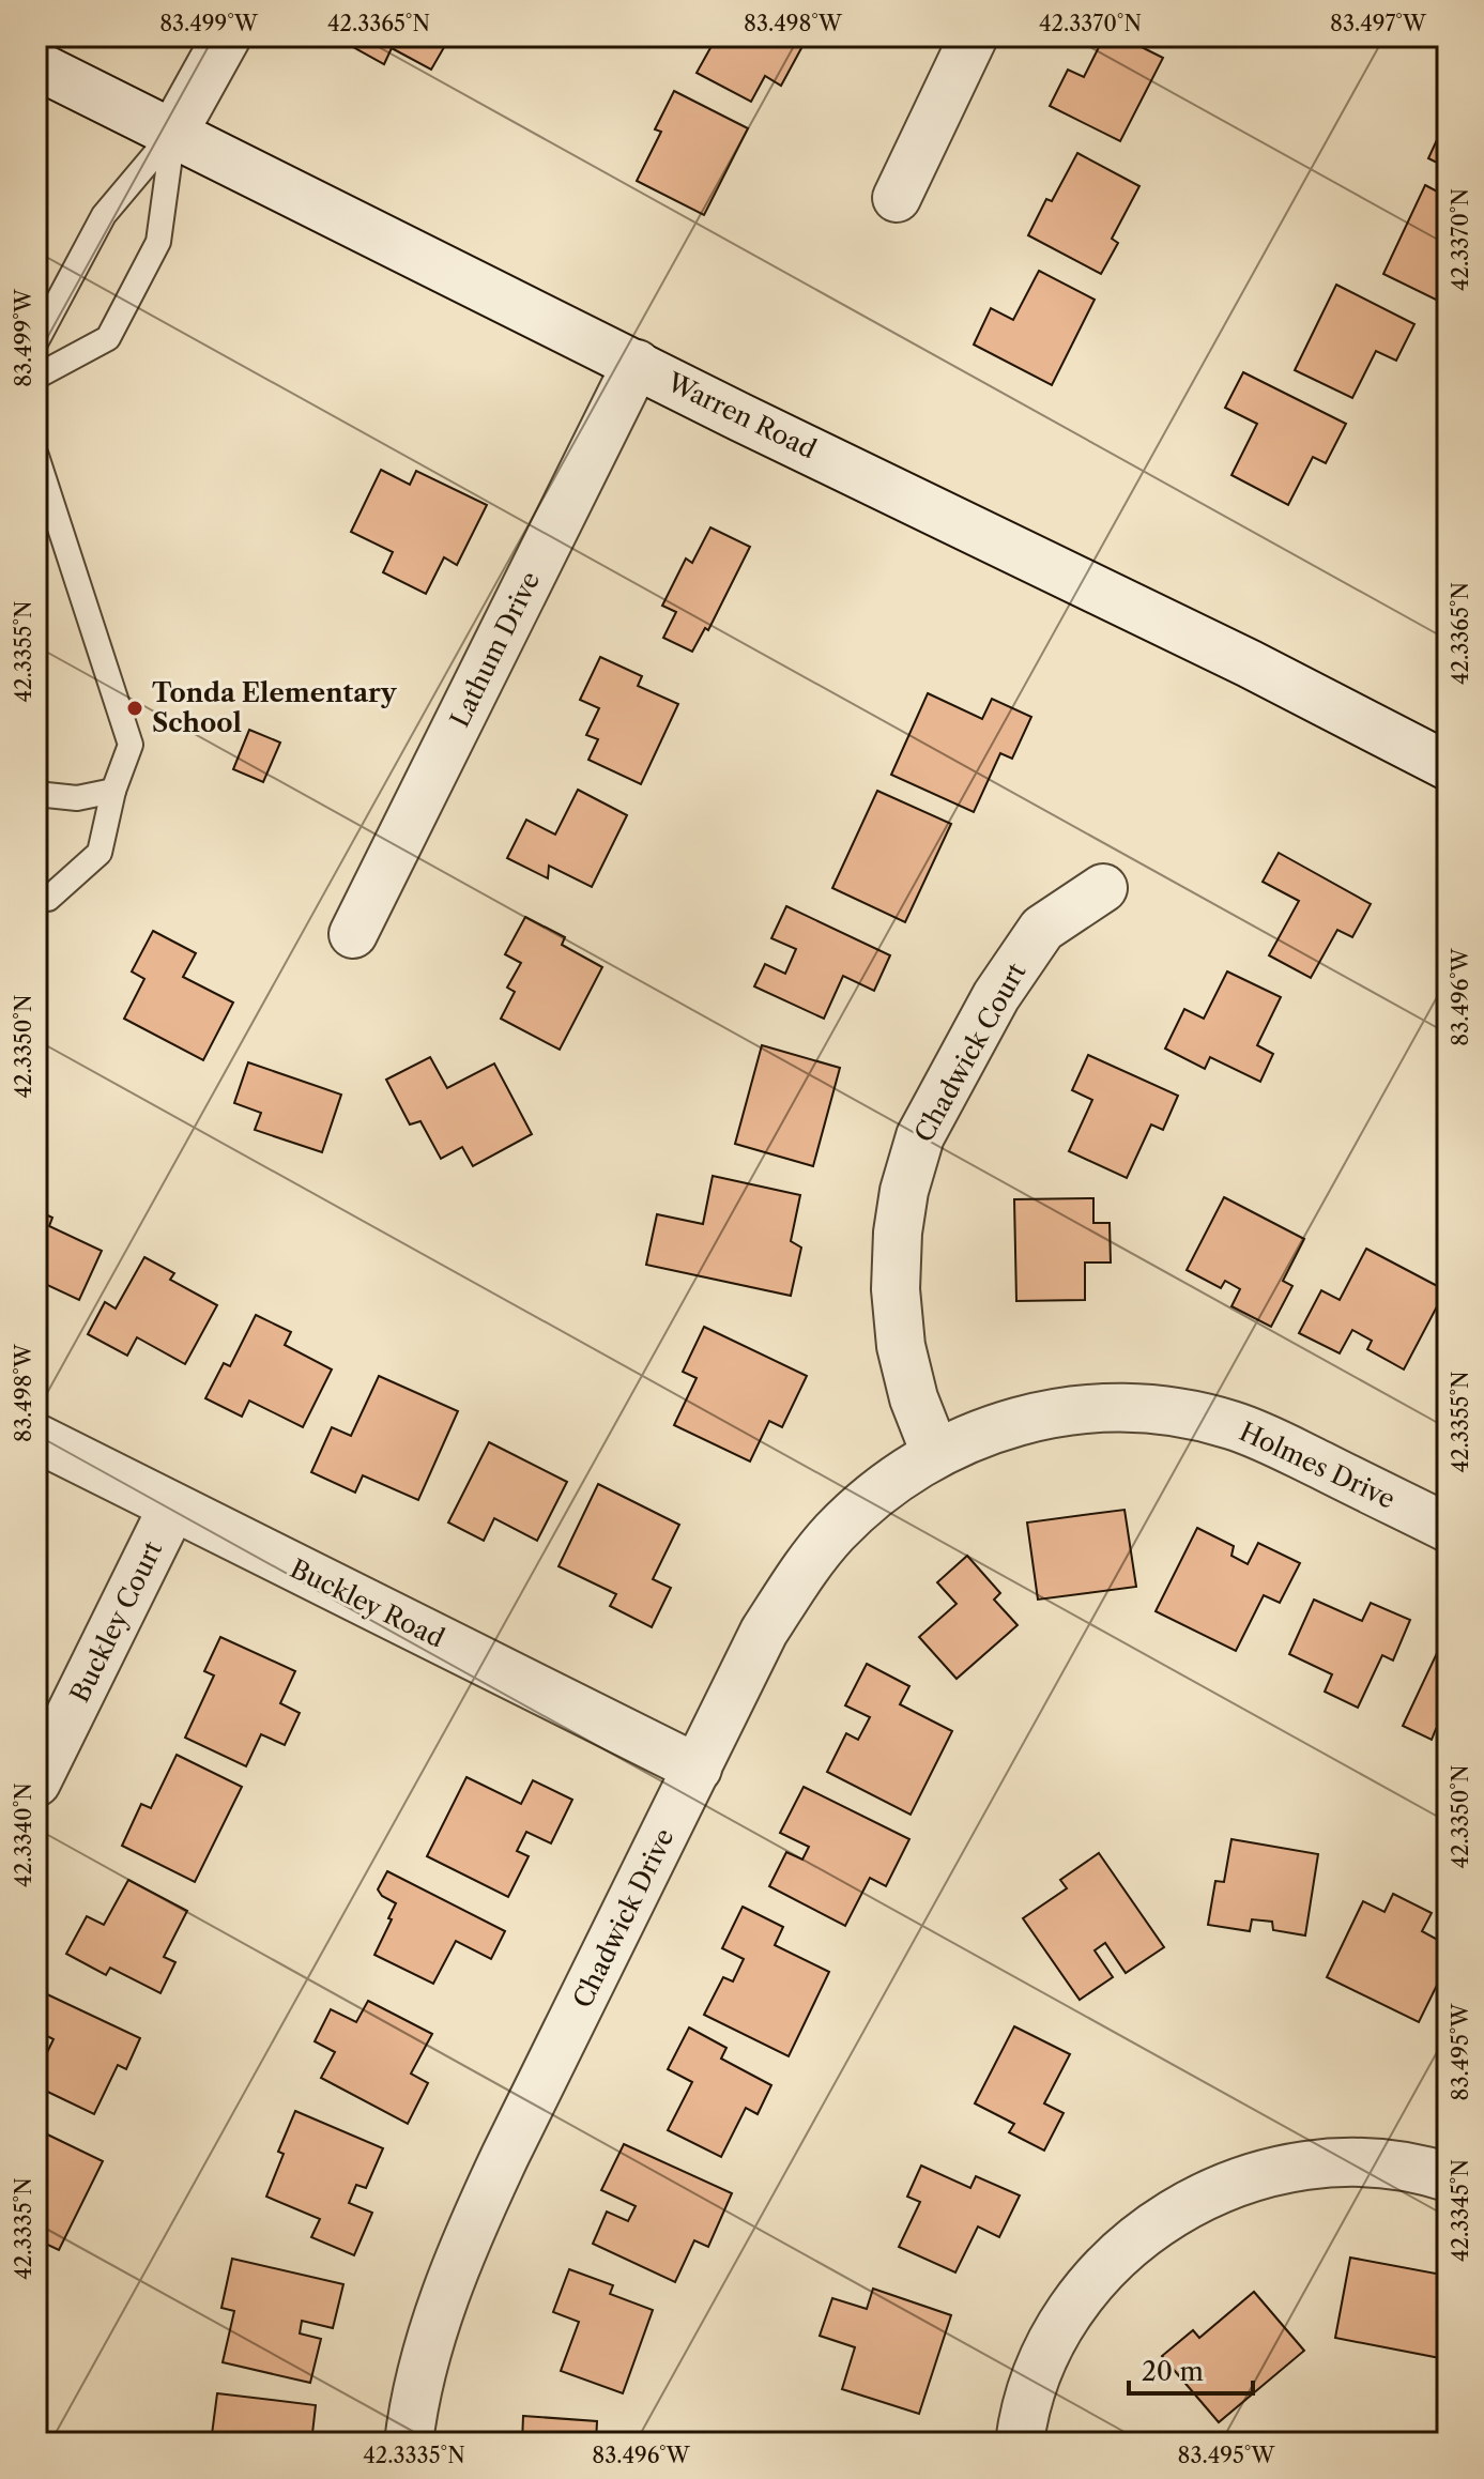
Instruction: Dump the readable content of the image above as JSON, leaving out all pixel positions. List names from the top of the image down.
{
  "streets": {
    "street": [
      "Warren Road",
      "Lathum Drive",
      "Chadwick Court",
      "Holmes Drive",
      "Buckley Road",
      "Buckley Court",
      "Chadwick Drive"
    ]
  },
  "crossings": [
    ["Warren Road", "Lathum Drive"],
    ["Chadwick Court", "Holmes Drive"],
    ["Chadwick Court", "Chadwick Drive"],
    ["Holmes Drive", "Chadwick Drive"],
    ["Buckley Road", "Buckley Court"],
    ["Buckley Road", "Chadwick Drive"]
  ],
  "places": ["Tonda Elementary School"],
  "scale_bar": "20 m",
  "coordinates": [
    "83.499°W",
    "42.3365°N",
    "83.498°W",
    "42.3370°N",
    "83.497°W",
    "42.3355°N",
    "83.496°W",
    "42.3350°N",
    "42.3340°N",
    "83.495°W",
    "42.3345°N",
    "42.3335°N"
  ]
}
